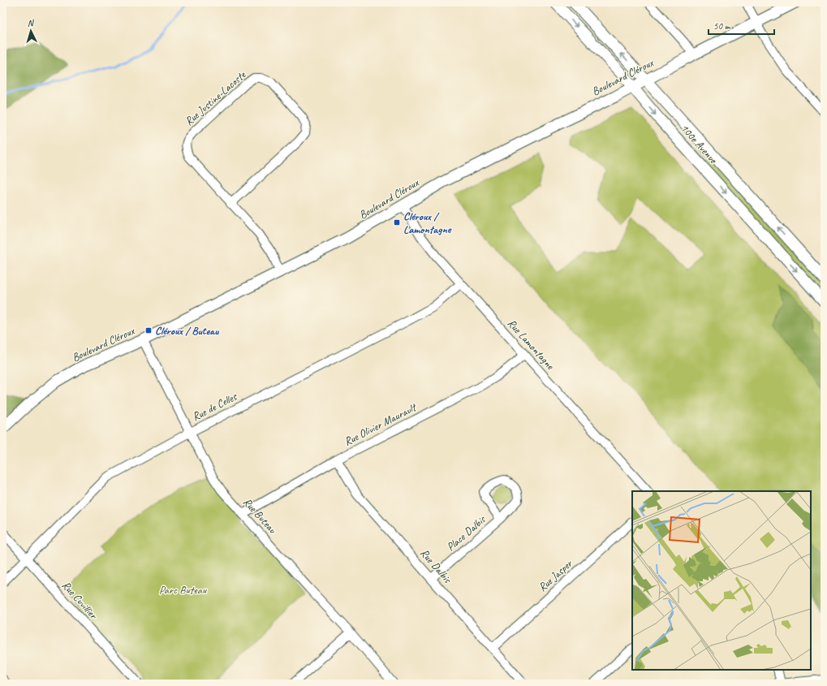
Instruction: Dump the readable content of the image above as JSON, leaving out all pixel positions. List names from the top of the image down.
{
  "streets": {
    "street": [
      "Boulevard Cléroux",
      "Rue Justine-Lacoste",
      "100e Avenue",
      "Rue Lamontagne",
      "Rue de Celles",
      "Rue Olivier Maurault",
      "Rue Buteau",
      "Place Dalbis",
      "Rue Dalbis",
      "Rue Jasper",
      "Rue Cuvillier"
    ]
  },
  "crossings": [
    ["Boulevard Cléroux", "Rue Justine-Lacoste"],
    ["Boulevard Cléroux", "100e Avenue"],
    ["Boulevard Cléroux", "Rue Lamontagne"],
    ["Boulevard Cléroux", "Rue Buteau"],
    ["Rue Lamontagne", "Rue de Celles"],
    ["Rue Lamontagne", "Rue Olivier Maurault"],
    ["Rue de Celles", "Rue Buteau"],
    ["Rue de Celles", "Rue Cuvillier"],
    ["Rue Olivier Maurault", "Rue Buteau"],
    ["Rue Olivier Maurault", "Rue Dalbis"],
    ["Place Dalbis", "Rue Dalbis"],
    ["Rue Dalbis", "Rue Jasper"]
  ],
  "parks": ["Parc Buteau"],
  "places": {
    "transit": ["Cléroux / Lamontagne", "Cléroux / Buteau"]
  },
  "scale_bar": "50 m",
  "north": "top"
}
